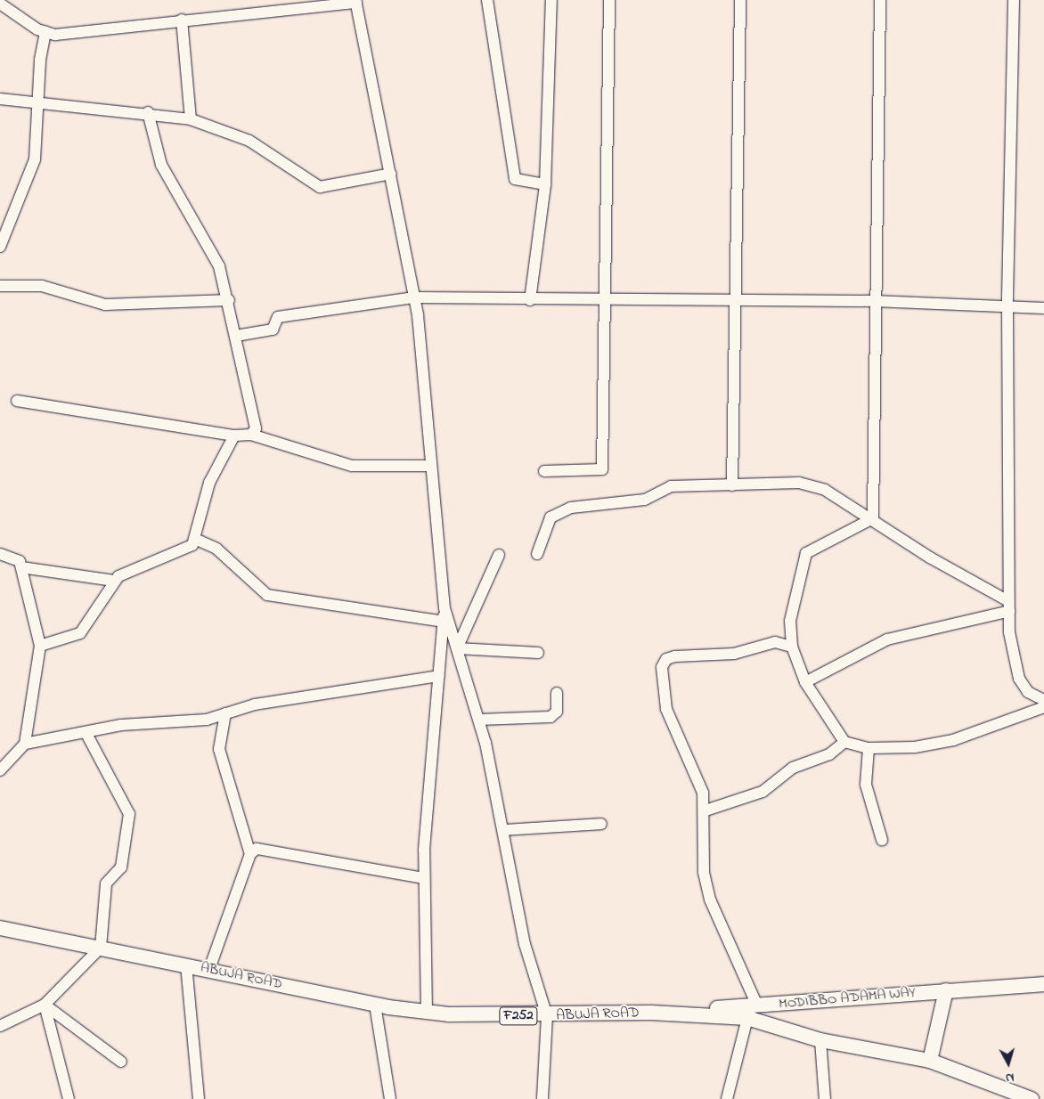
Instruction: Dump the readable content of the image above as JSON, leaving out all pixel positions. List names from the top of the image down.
{
  "streets": {
    "main road": ["ABUJA ROAD", "MODIBBO ADAMA WAY", "F252"]
  },
  "crossings": [
    ["ABUJA ROAD", "MODIBBO ADAMA WAY"]
  ],
  "north": "bottom"
}
